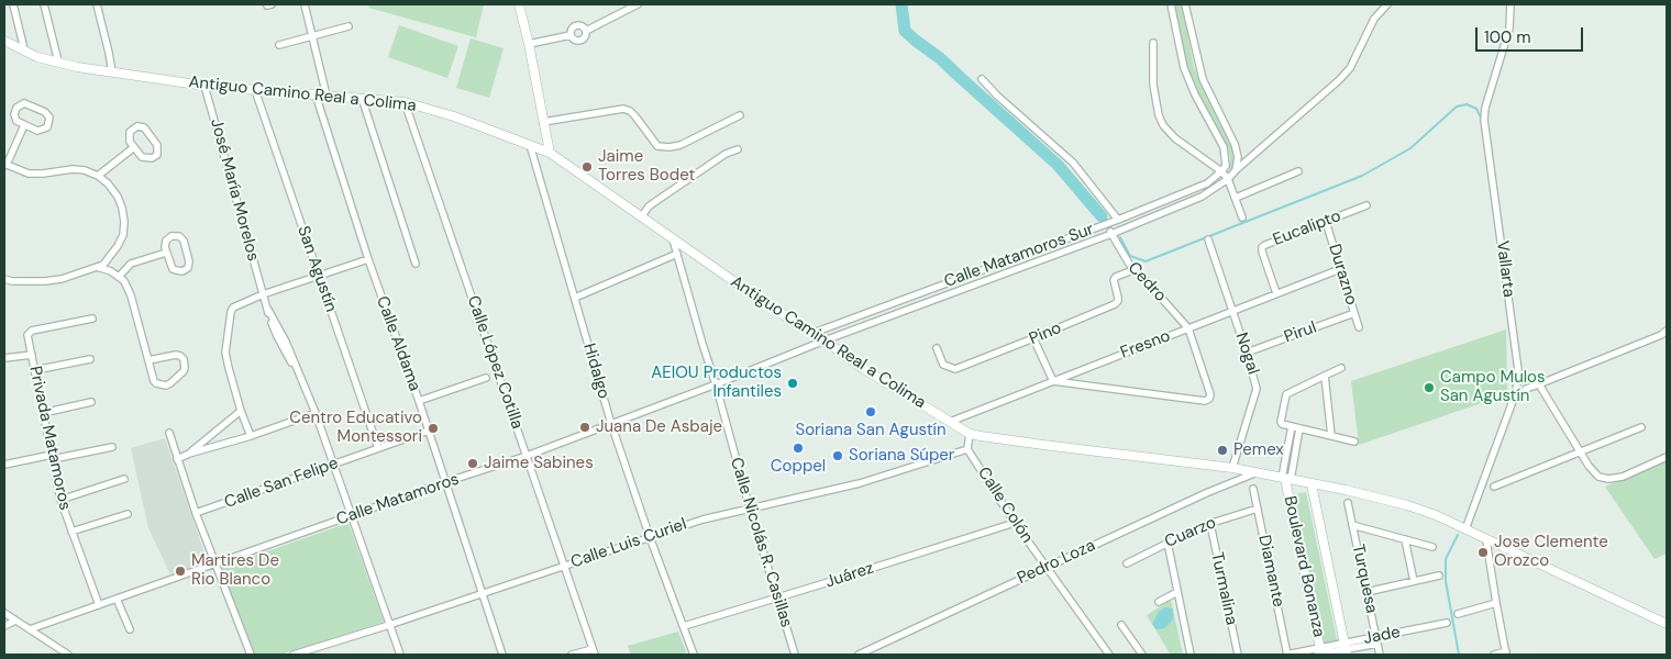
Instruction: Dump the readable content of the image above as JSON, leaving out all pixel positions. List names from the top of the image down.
{
  "streets": {
    "main road": ["Antiguo Camino Real a Colima", "Boulevard Bonanza"],
    "street": [
      "José María Morelos",
      "Eucalipto",
      "Calle Matamoros Sur",
      "San Agustín",
      "Vallarta",
      "Durazno",
      "Cedro",
      "Pirul",
      "Pino",
      "Calle Aldama",
      "Fresno",
      "Nogal",
      "Calle López Cotilla",
      "Hidalgo",
      "Privada Matamoros",
      "Calle San Felipe",
      "Calle Matamoros",
      "Calle Colón",
      "Cuarzo",
      "Calle Nicolás R. Casillas",
      "Calle Luis Curiel",
      "Pedro Loza",
      "Diamante",
      "Juárez",
      "Turquesa",
      "Turmalina",
      "Jade"
    ]
  },
  "crossings": [
    ["Antiguo Camino Real a Colima", "José María Morelos"],
    ["Antiguo Camino Real a Colima", "Calle Matamoros Sur"],
    ["Antiguo Camino Real a Colima", "San Agustín"],
    ["Antiguo Camino Real a Colima", "Vallarta"],
    ["Antiguo Camino Real a Colima", "Calle Aldama"],
    ["Antiguo Camino Real a Colima", "Fresno"],
    ["Antiguo Camino Real a Colima", "Nogal"],
    ["Antiguo Camino Real a Colima", "Calle López Cotilla"],
    ["Antiguo Camino Real a Colima", "Hidalgo"],
    ["Antiguo Camino Real a Colima", "Calle Matamoros"],
    ["Antiguo Camino Real a Colima", "Calle Colón"],
    ["Antiguo Camino Real a Colima", "Calle Nicolás R. Casillas"],
    ["Antiguo Camino Real a Colima", "Pedro Loza"],
    ["Antiguo Camino Real a Colima", "Boulevard Bonanza"],
    ["José María Morelos", "Calle San Felipe"],
    ["José María Morelos", "Calle Matamoros"],
    ["José María Morelos", "Calle Luis Curiel"],
    ["Eucalipto", "Durazno"],
    ["Eucalipto", "Fresno"],
    ["Calle Matamoros Sur", "Cedro"],
    ["Calle Matamoros Sur", "Calle Matamoros"],
    ["San Agustín", "Calle San Felipe"],
    ["Durazno", "Pirul"],
    ["Durazno", "Fresno"],
    ["Cedro", "Pino"],
    ["Cedro", "Fresno"],
    ["Pirul", "Nogal"],
    ["Calle Aldama", "Calle San Felipe"],
    ["Calle Aldama", "Calle Matamoros"],
    ["Calle Aldama", "Calle Luis Curiel"],
    ["Fresno", "Nogal"],
    ["Calle López Cotilla", "Calle Matamoros"],
    ["Calle López Cotilla", "Calle Luis Curiel"],
    ["Hidalgo", "Calle Matamoros"],
    ["Hidalgo", "Calle Luis Curiel"],
    ["Hidalgo", "Juárez"],
    ["Privada Matamoros", "Calle Matamoros"],
    ["Calle Matamoros", "Calle Nicolás R. Casillas"],
    ["Calle Colón", "Calle Luis Curiel"],
    ["Calle Colón", "Pedro Loza"],
    ["Calle Colón", "Juárez"],
    ["Cuarzo", "Diamante"],
    ["Cuarzo", "Turmalina"],
    ["Calle Nicolás R. Casillas", "Calle Luis Curiel"],
    ["Calle Nicolás R. Casillas", "Juárez"],
    ["Boulevard Bonanza", "Jade"],
    ["Diamante", "Jade"],
    ["Turquesa", "Jade"]
  ],
  "places": [
    "Jaime Torres Bodet",
    "AEIOU Productos Infantiles",
    "Campo Mulos San Agustín",
    "Soriana San Agustín",
    "Juana De Asbaje",
    "Centro Educativo Montessori",
    "Coppel",
    "Pemex",
    "Soriana Súper",
    "Jaime Sabines",
    "Jose Clemente Orozco",
    "Martires De Rio Blanco"
  ],
  "scale_bar": "100 m"
}
